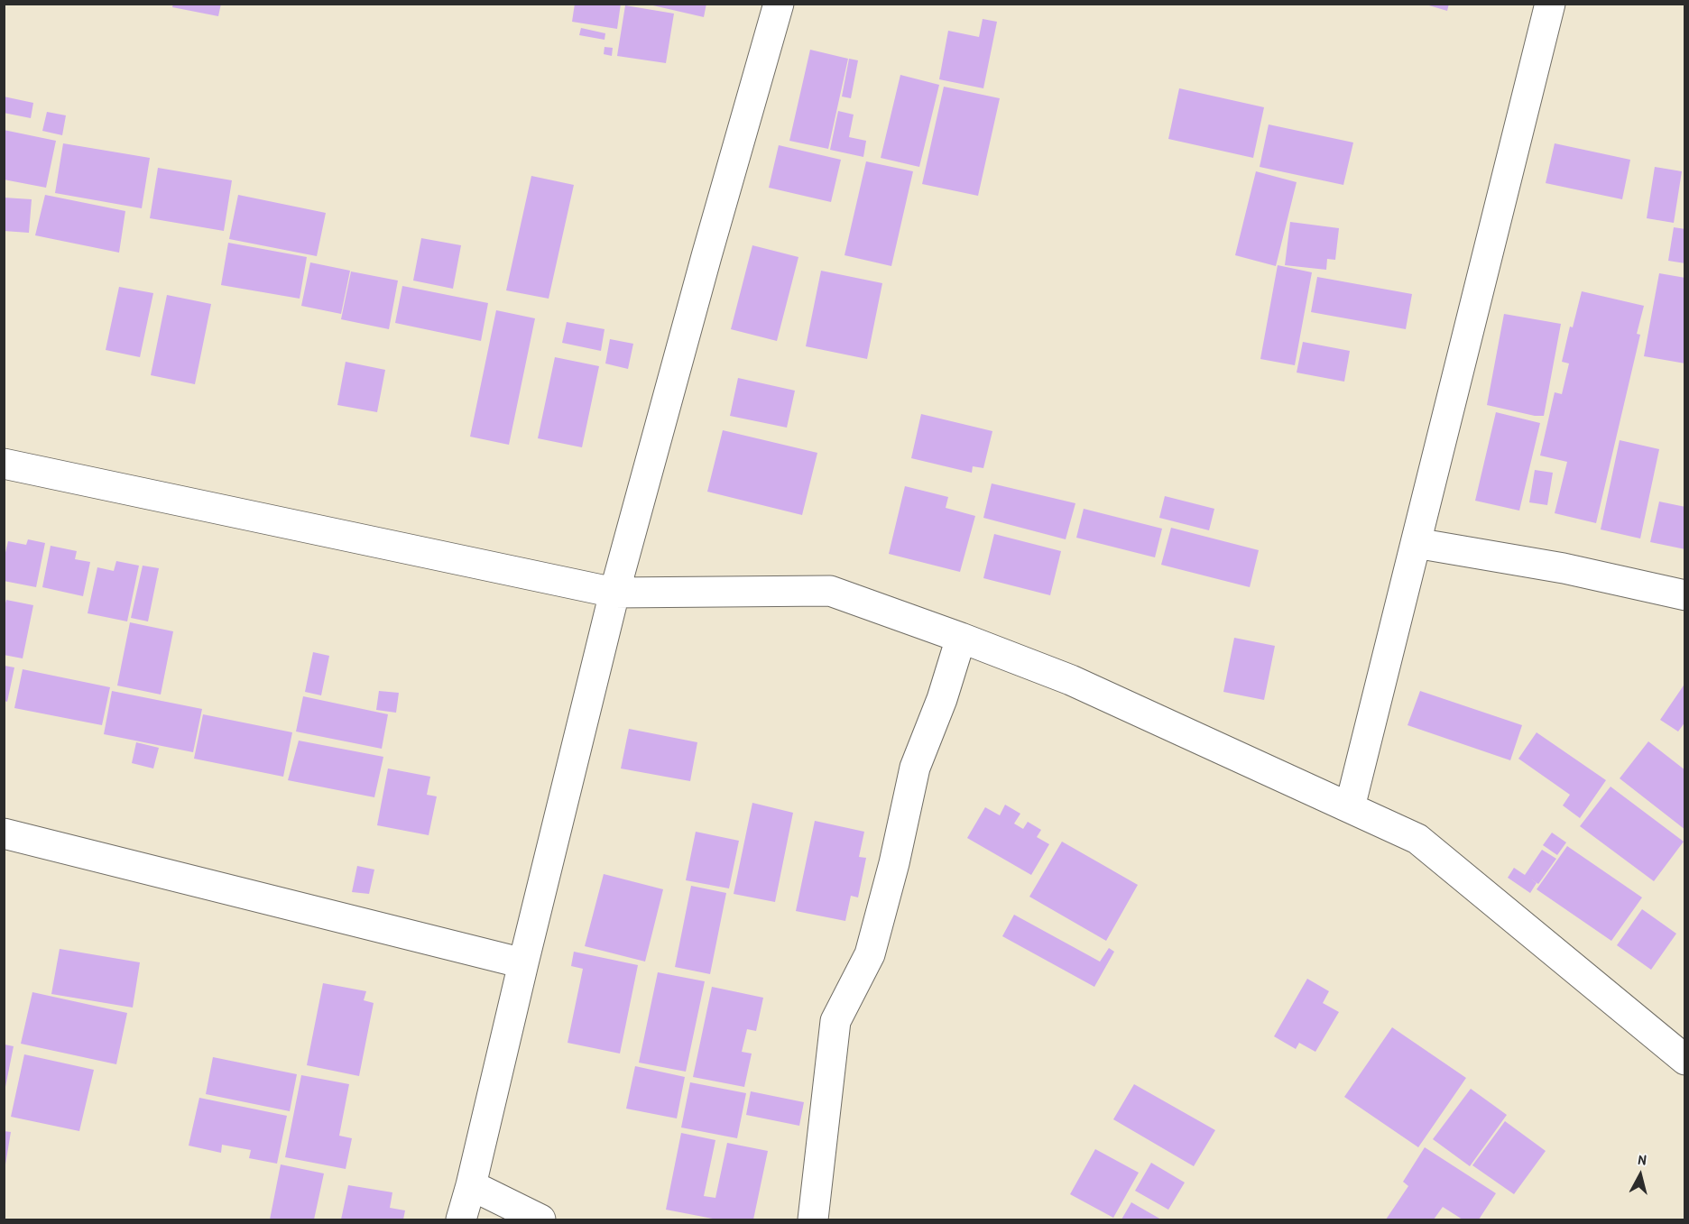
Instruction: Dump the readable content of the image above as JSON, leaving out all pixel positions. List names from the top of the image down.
{
  "north": "top"
}
